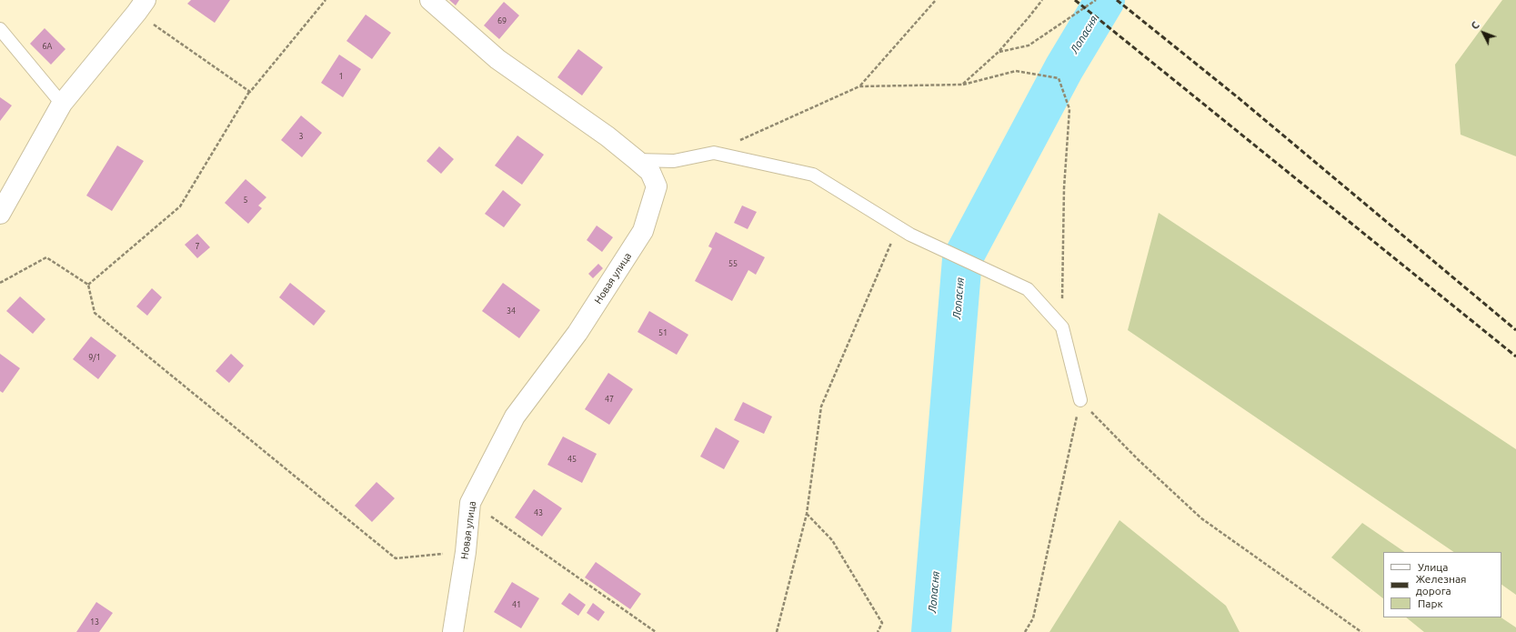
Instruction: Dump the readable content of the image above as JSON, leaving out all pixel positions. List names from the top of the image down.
{
  "streets": {
    "street": ["Новая улица"]
  },
  "water": ["Лопасня"],
  "house_numbers": [
    "69",
    "6А",
    "1",
    "3",
    "5",
    "7",
    "55",
    "34",
    "51",
    "9/1",
    "47",
    "45",
    "43",
    "41",
    "13"
  ],
  "legend": ["Улица", "Железная дорога", "Парк"],
  "north": "top left"
}
